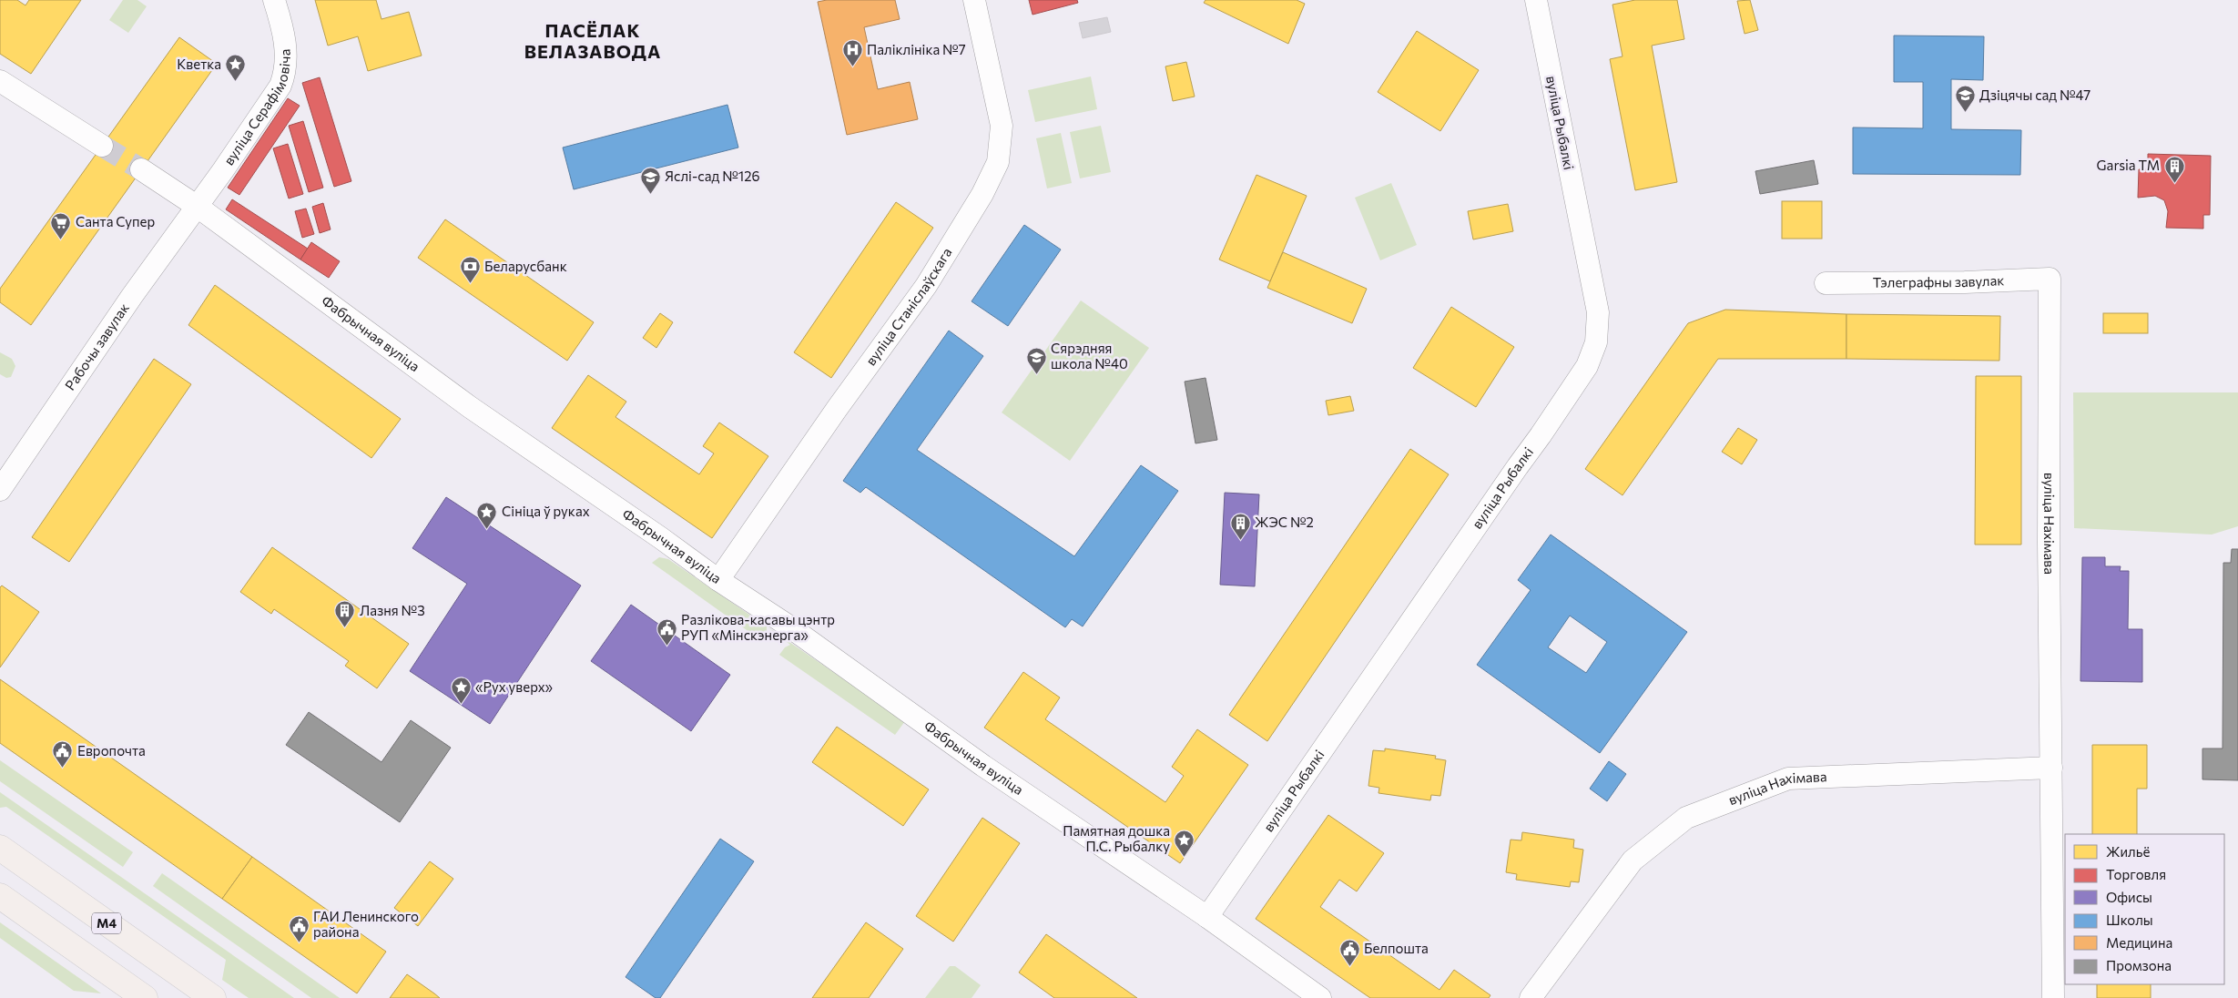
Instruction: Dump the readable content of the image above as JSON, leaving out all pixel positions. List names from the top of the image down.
{
  "streets": {
    "main road": ["М4"],
    "street": [
      "вуліца Серафімовіча",
      "вуліца Рыбалкі",
      "Тэлеграфны завулак",
      "вуліца Станіслаўскага",
      "Фабрычная вуліца",
      "Рабочы завулак",
      "вуліца Нахімава"
    ]
  },
  "crossings": [
    ["вуліца Серафімовіча", "Фабрычная вуліца"],
    ["вуліца Серафімовіча", "Рабочы завулак"],
    ["вуліца Рыбалкі", "Фабрычная вуліца"],
    ["Тэлеграфны завулак", "вуліца Нахімава"],
    ["вуліца Станіслаўскага", "Фабрычная вуліца"],
    ["Фабрычная вуліца", "Рабочы завулак"]
  ],
  "districts": ["ПАСЁЛАК ВЕЛАЗАВОДА"],
  "places": {
    "hospital": ["Паліклініка №7"],
    "place": [
      "Кветка",
      "Сініца ў руках",
      "«Рух уверх»",
      "Памятная дошка П.С. Рыбалку"
    ],
    "school or university": ["Дзіцячы сад №47", "Яслі-сад №126", "Сярэдняя школа №40"],
    "building": ["Garsia TM", "ЖЭС №2", "Лазня №3"],
    "supermarket": ["Санта Супер"],
    "bank": ["Беларусбанк"],
    "public building": [
      "Разлікова-касавы цэнтр РУП «Мінскэнерга»",
      "Европочта",
      "ГАИ Ленинского района",
      "Белпошта"
    ]
  },
  "legend": [
    "Жильё",
    "Торговля",
    "Офисы",
    "Школы",
    "Медицина",
    "Промзона"
  ]
}
